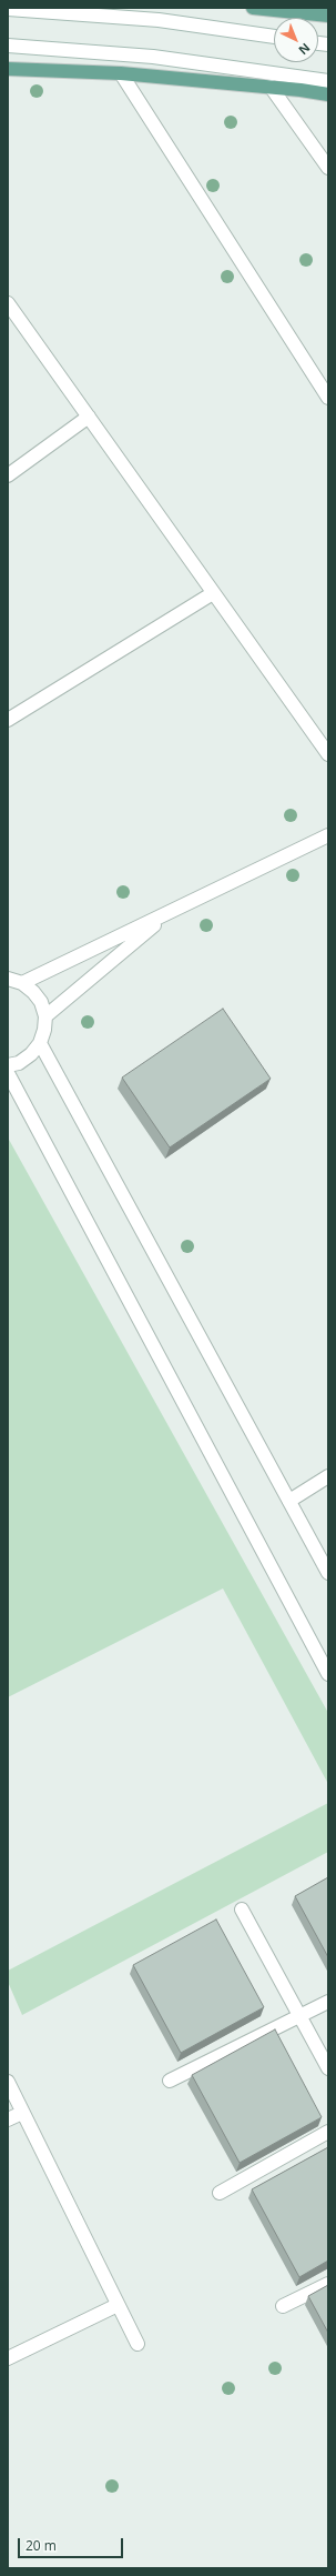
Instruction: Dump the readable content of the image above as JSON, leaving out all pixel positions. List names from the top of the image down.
{
  "scale_bar": "20 m",
  "north": "bottom right"
}
